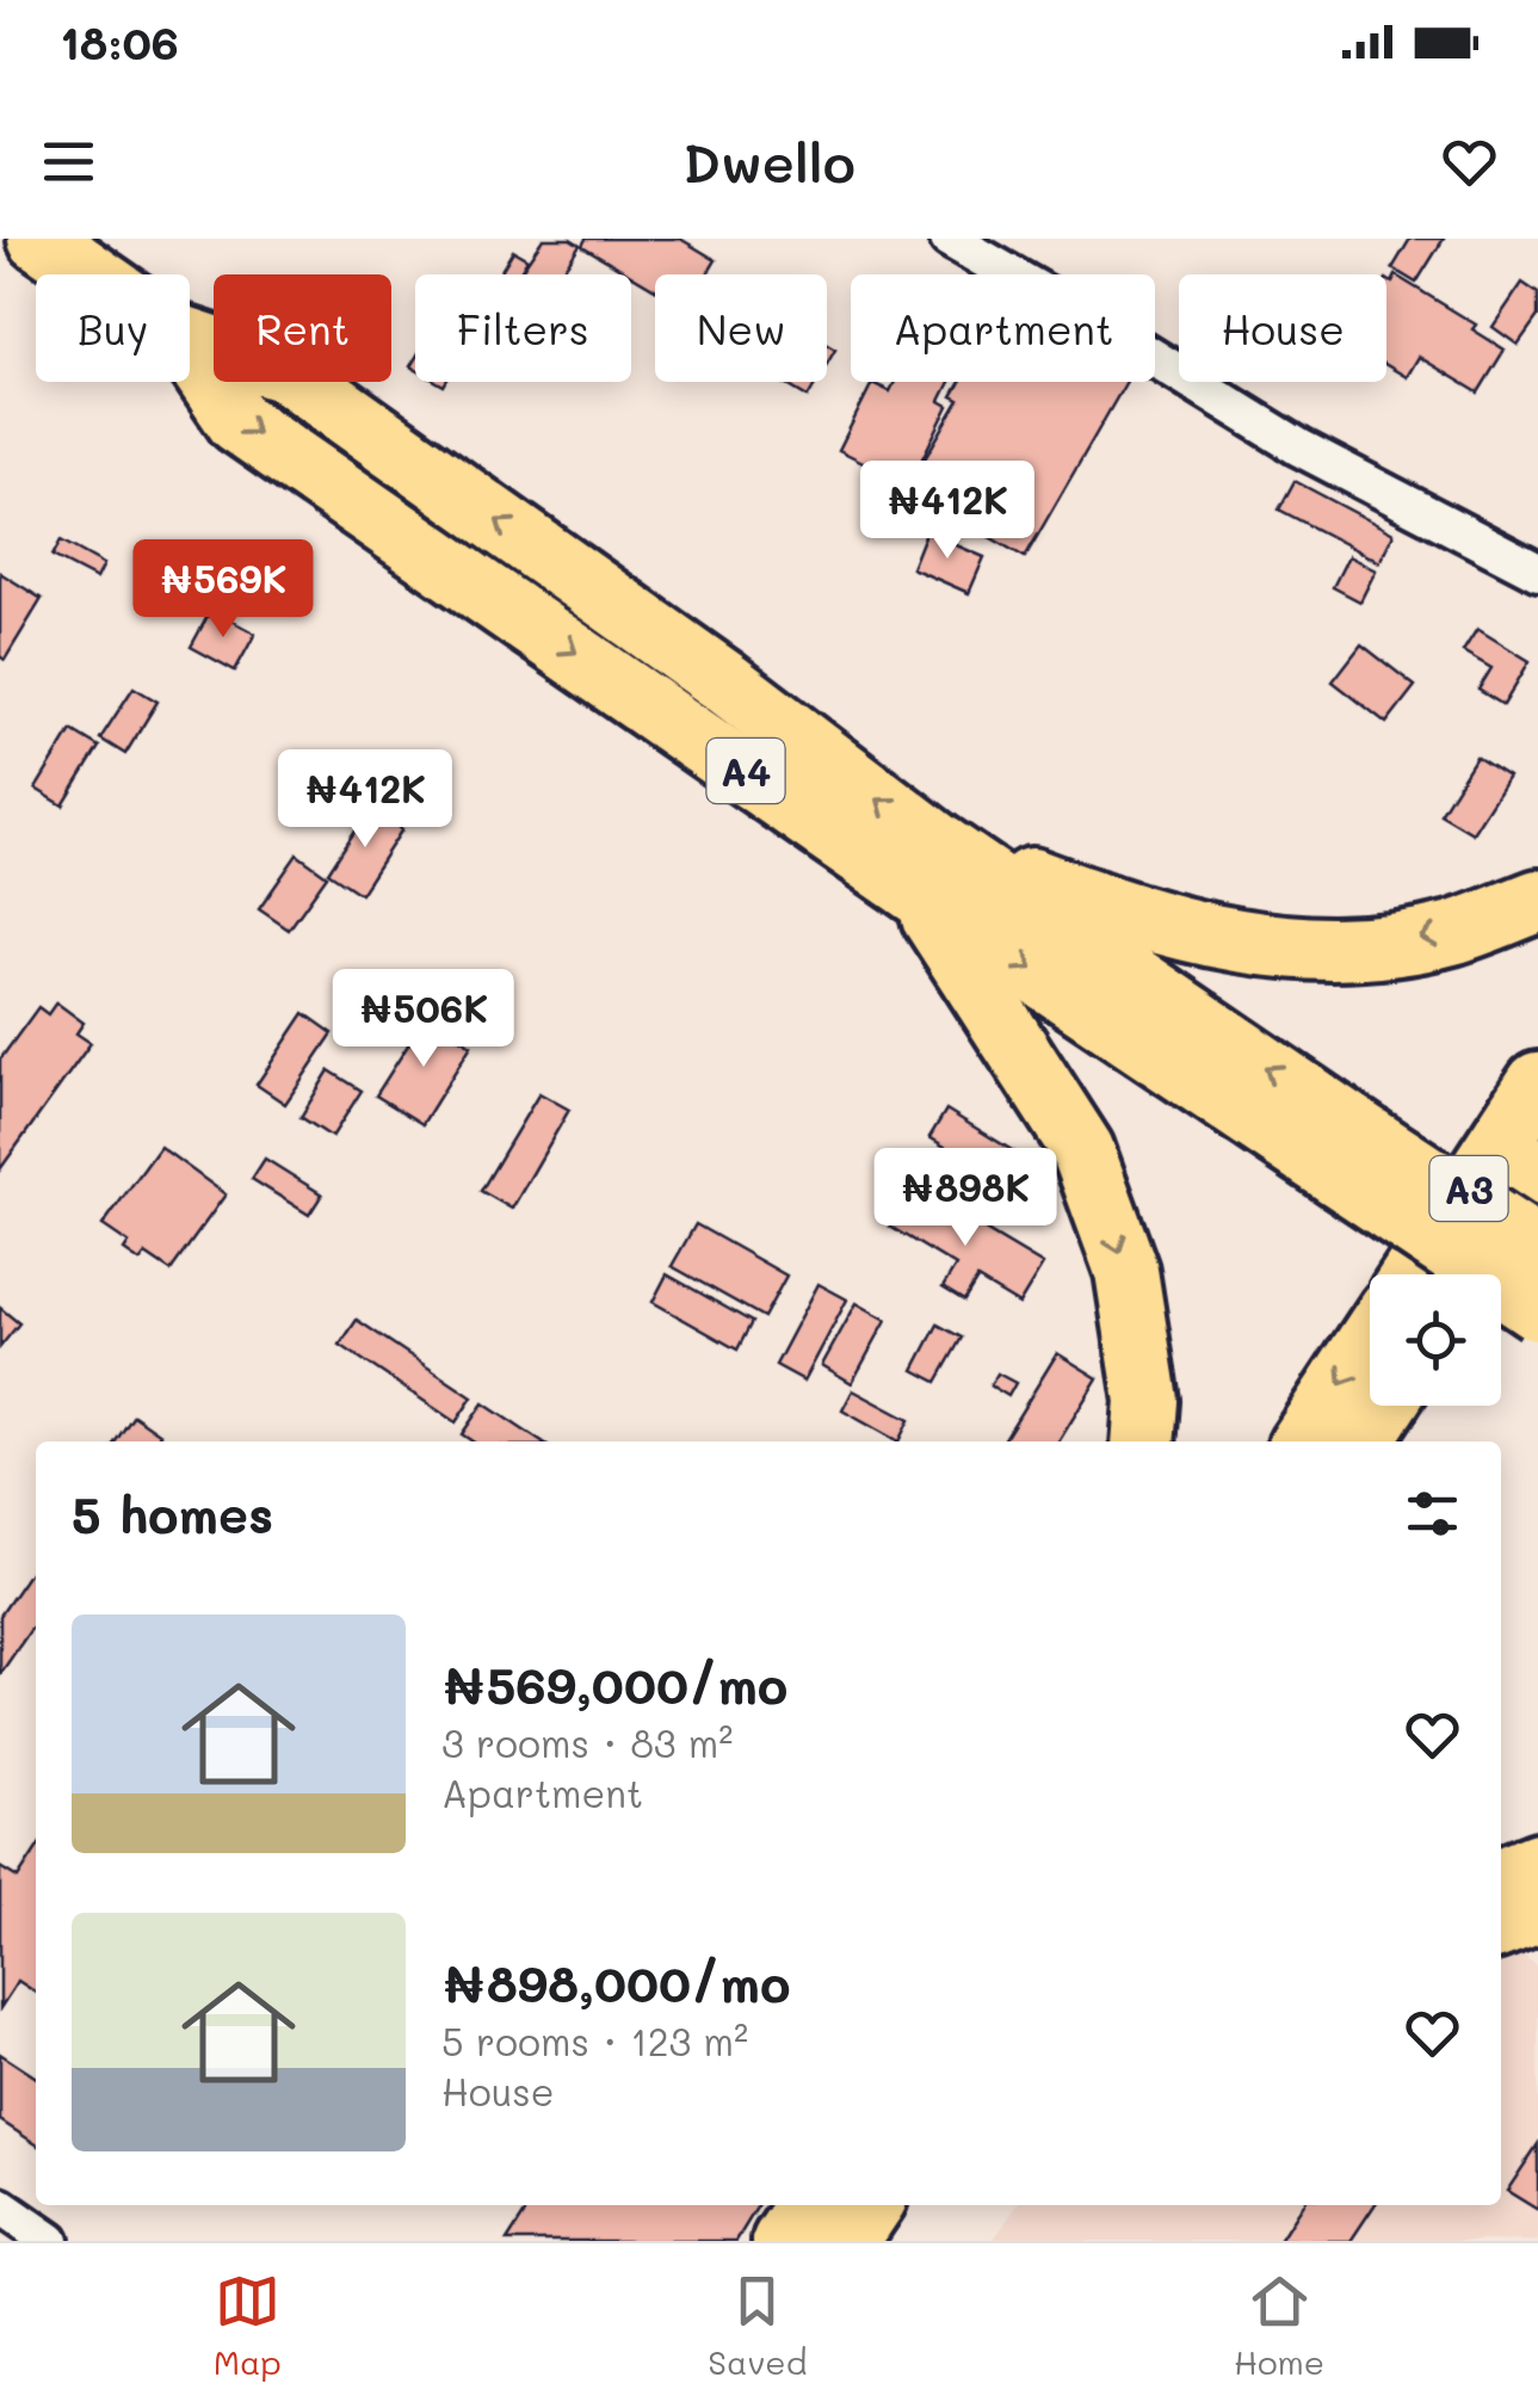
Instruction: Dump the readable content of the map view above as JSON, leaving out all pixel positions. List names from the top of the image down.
{
  "streets": {
    "highway": ["A4", "A3"]
  },
  "page": {
    "status": "18:06",
    "header": "Dwello",
    "chip": [
      "Buy",
      "Rent",
      "Filters",
      "New",
      "Apartment",
      "House"
    ],
    "price": [
      "₦412K",
      "₦569K",
      "₦412K",
      "₦506K",
      "₦898K"
    ],
    "heading": "5 homes",
    "list": [
      {
        "name": "₦569,000/mo",
        "note": "3 rooms · 83 m² · Apartment"
      },
      {
        "name": "₦898,000/mo",
        "note": "5 rooms · 123 m² · House"
      }
    ],
    "tabs": ["Map", "Saved", "Home"]
  }
}
